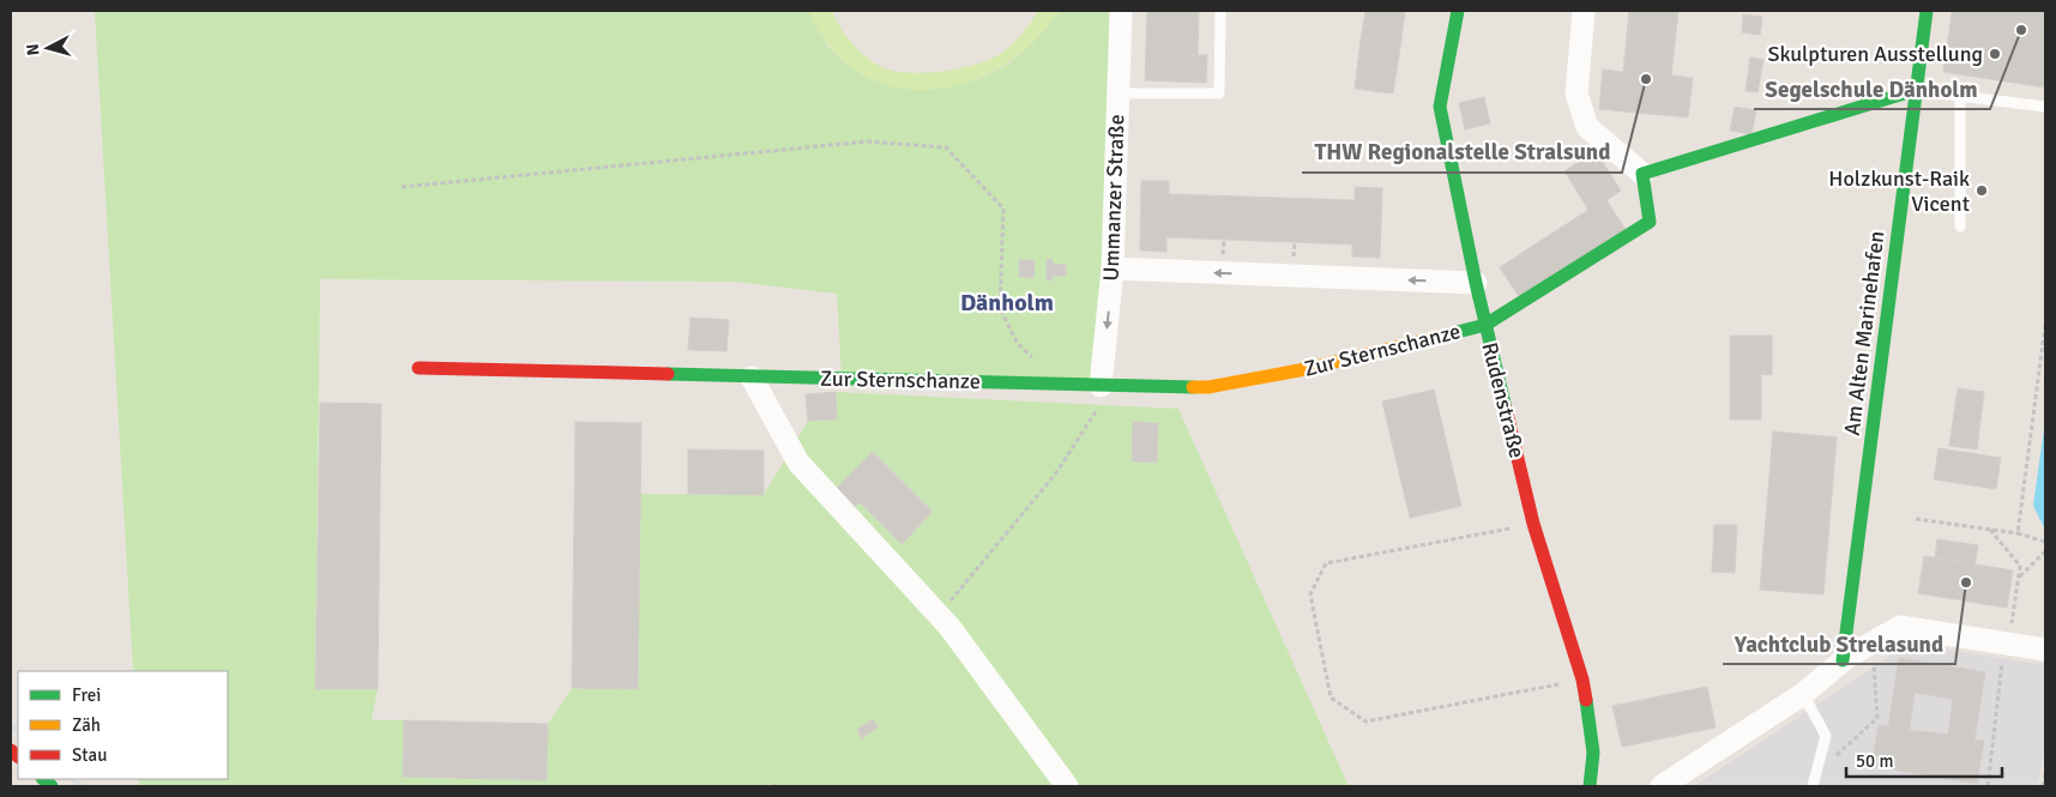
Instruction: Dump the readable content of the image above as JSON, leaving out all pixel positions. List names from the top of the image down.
{
  "streets": {
    "street": [
      "Ummanzer Straße",
      "Am Alten Marinehafen",
      "Zur Sternschanze",
      "Rudenstraße"
    ]
  },
  "crossings": [
    ["Ummanzer Straße", "Zur Sternschanze"],
    ["Zur Sternschanze", "Rudenstraße"]
  ],
  "districts": ["Dänholm"],
  "places": [
    "Segelschule Dänholm",
    "Skulpturen Ausstellung",
    "THW Regionalstelle Stralsund",
    "Holzkunst-Raik Vicent",
    "Yachtclub Strelasund"
  ],
  "legend": ["Frei", "Zäh", "Stau"],
  "scale_bar": "50 m",
  "north": "left"
}
